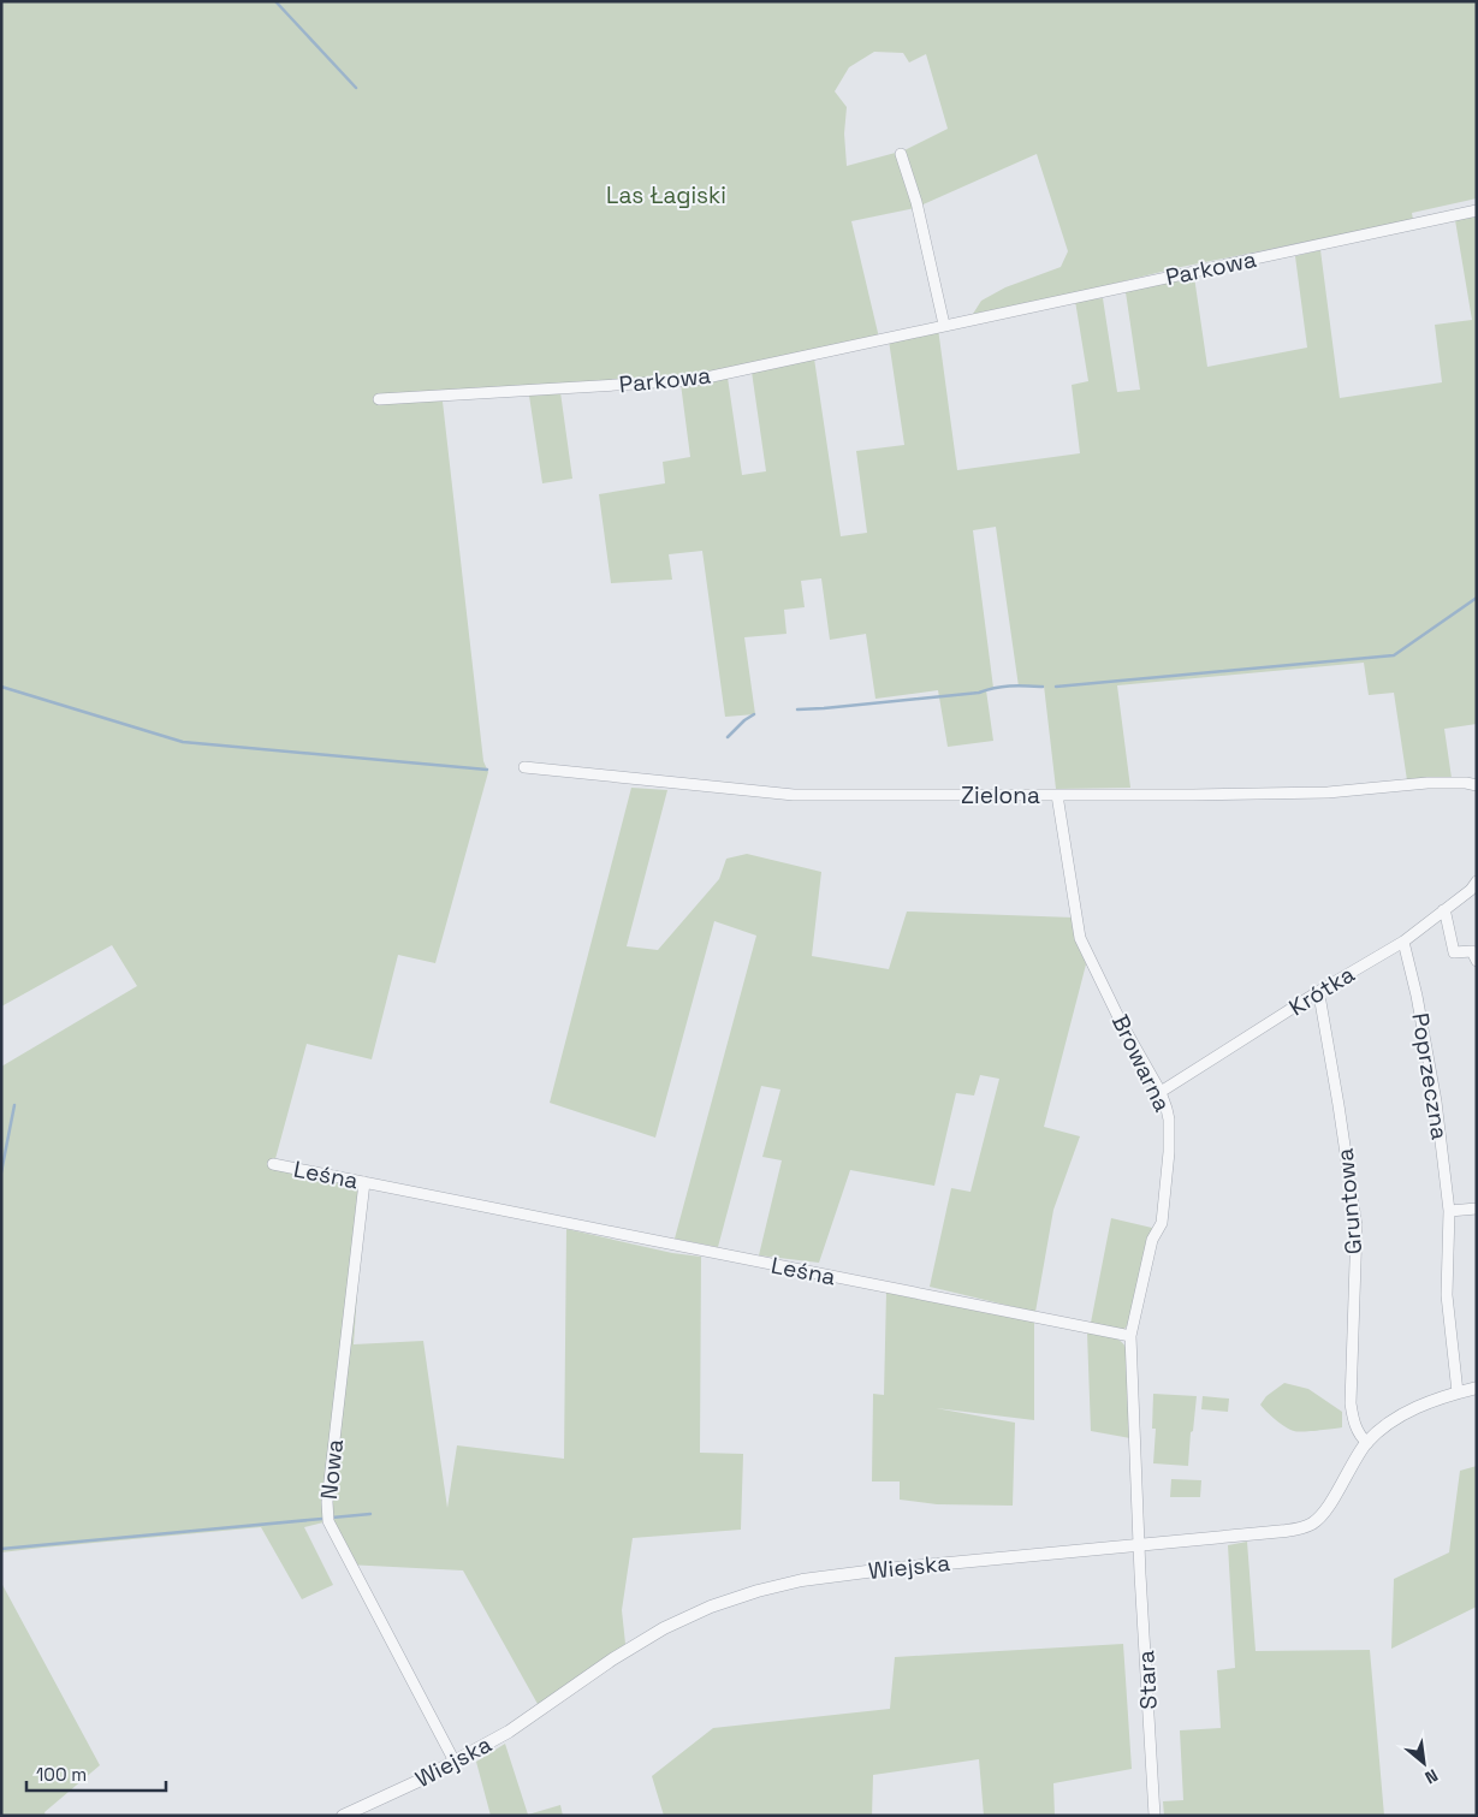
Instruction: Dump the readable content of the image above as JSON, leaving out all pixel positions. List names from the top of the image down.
{
  "streets": {
    "street": [
      "Parkowa",
      "Zielona",
      "Krótka",
      "Browarna",
      "Poprzeczna",
      "Leśna",
      "Gruntowa",
      "Nowa",
      "Wiejska",
      "Stara"
    ]
  },
  "crossings": [
    ["Zielona", "Browarna"],
    ["Krótka", "Browarna"],
    ["Krótka", "Poprzeczna"],
    ["Krótka", "Gruntowa"],
    ["Browarna", "Leśna"],
    ["Poprzeczna", "Wiejska"],
    ["Leśna", "Nowa"],
    ["Gruntowa", "Wiejska"],
    ["Nowa", "Wiejska"],
    ["Wiejska", "Stara"]
  ],
  "parks": ["Las Łagiski"],
  "scale_bar": "100 m",
  "north": "bottom right"
}
